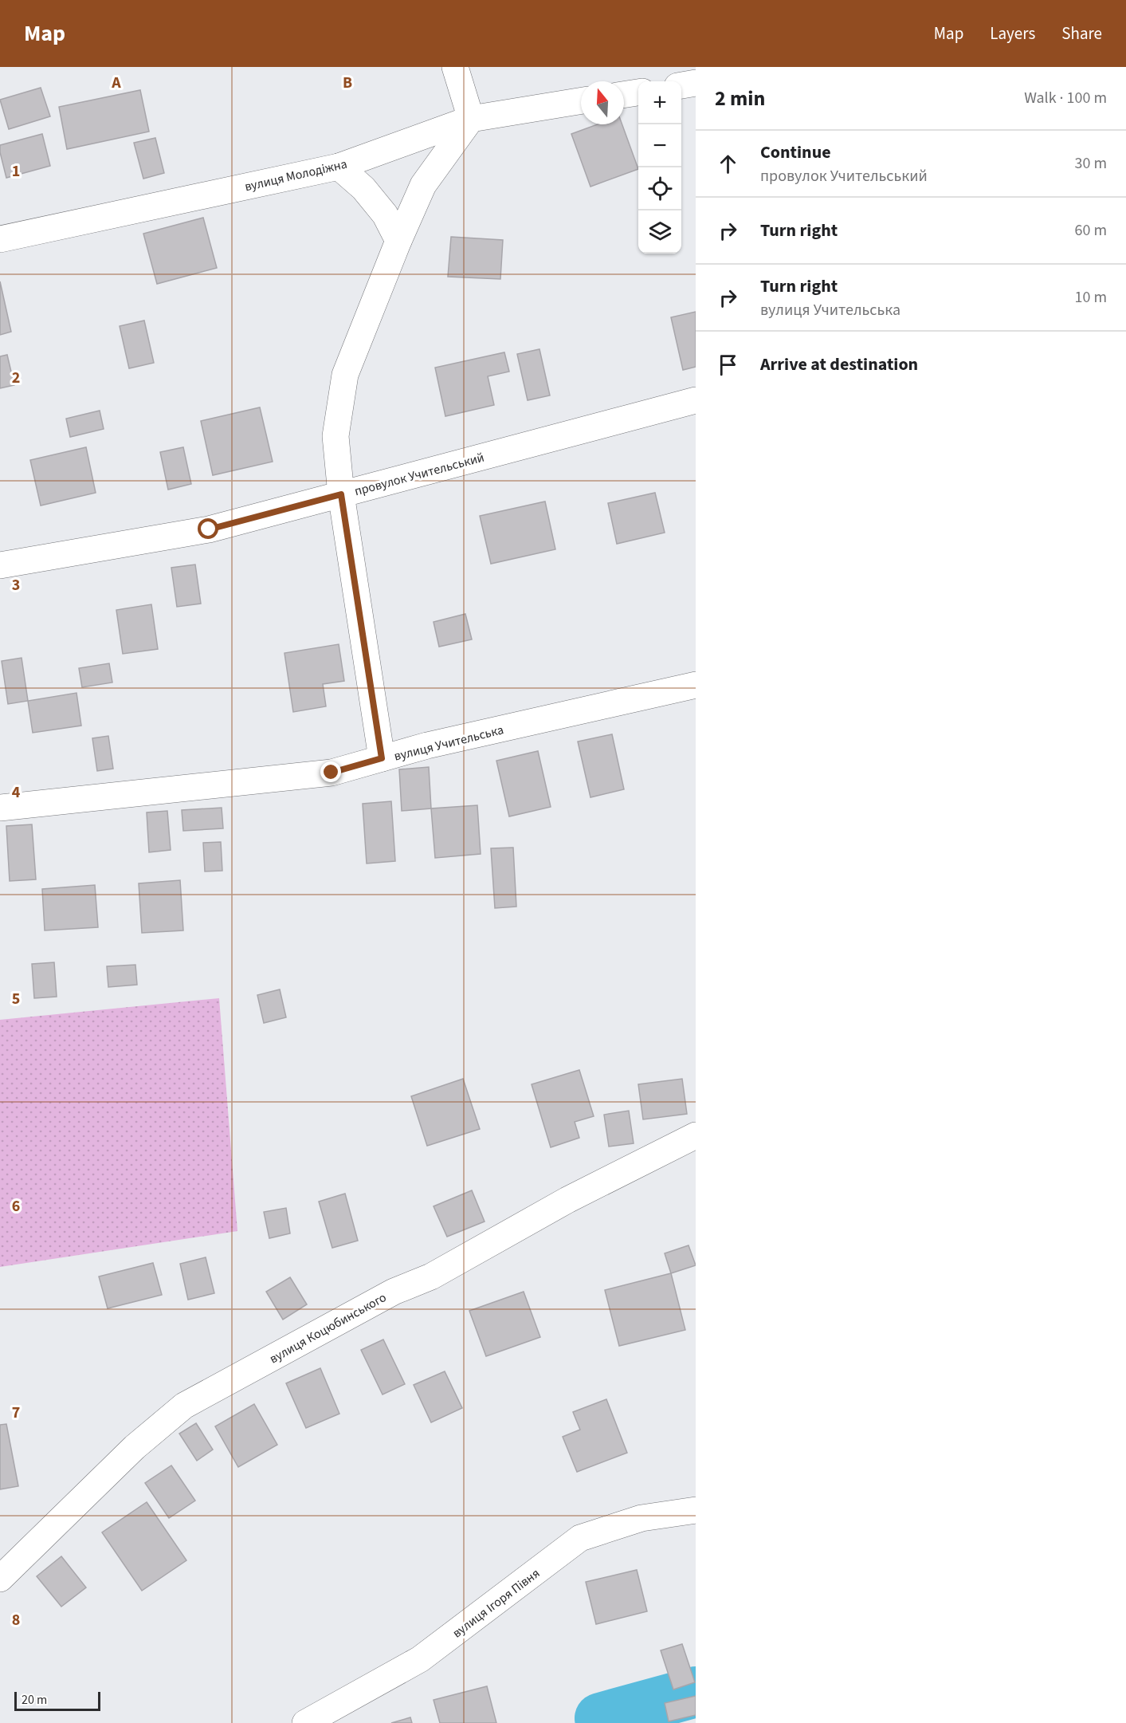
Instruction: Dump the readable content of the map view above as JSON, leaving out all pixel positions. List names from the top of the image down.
{
  "streets": {
    "street": [
      "вулиця Молодіжна",
      "провулок Учительський",
      "вулиця Учительська",
      "вулиця Коцюбинського",
      "вулиця Ігоря Півня"
    ]
  },
  "scale_bar": "20 m",
  "north": "top",
  "page": {
    "header": "Map",
    "nav": ["Map", "Layers", "Share"],
    "heading": ["2 min", "Walk · 100 m"],
    "map_buttons": ["+", "−"],
    "list": [
      ["Continue", "провулок Учительський", "30 m"],
      ["Turn right", "60 m"],
      ["Turn right", "вулиця Учительська", "10 m"],
      "Arrive at destination"
    ],
    "scale": "20 m"
  },
  "grid": {
    "columns": ["A", "B"],
    "rows": [
      "1",
      "2",
      "3",
      "4",
      "5",
      "6",
      "7",
      "8"
    ]
  }
}
